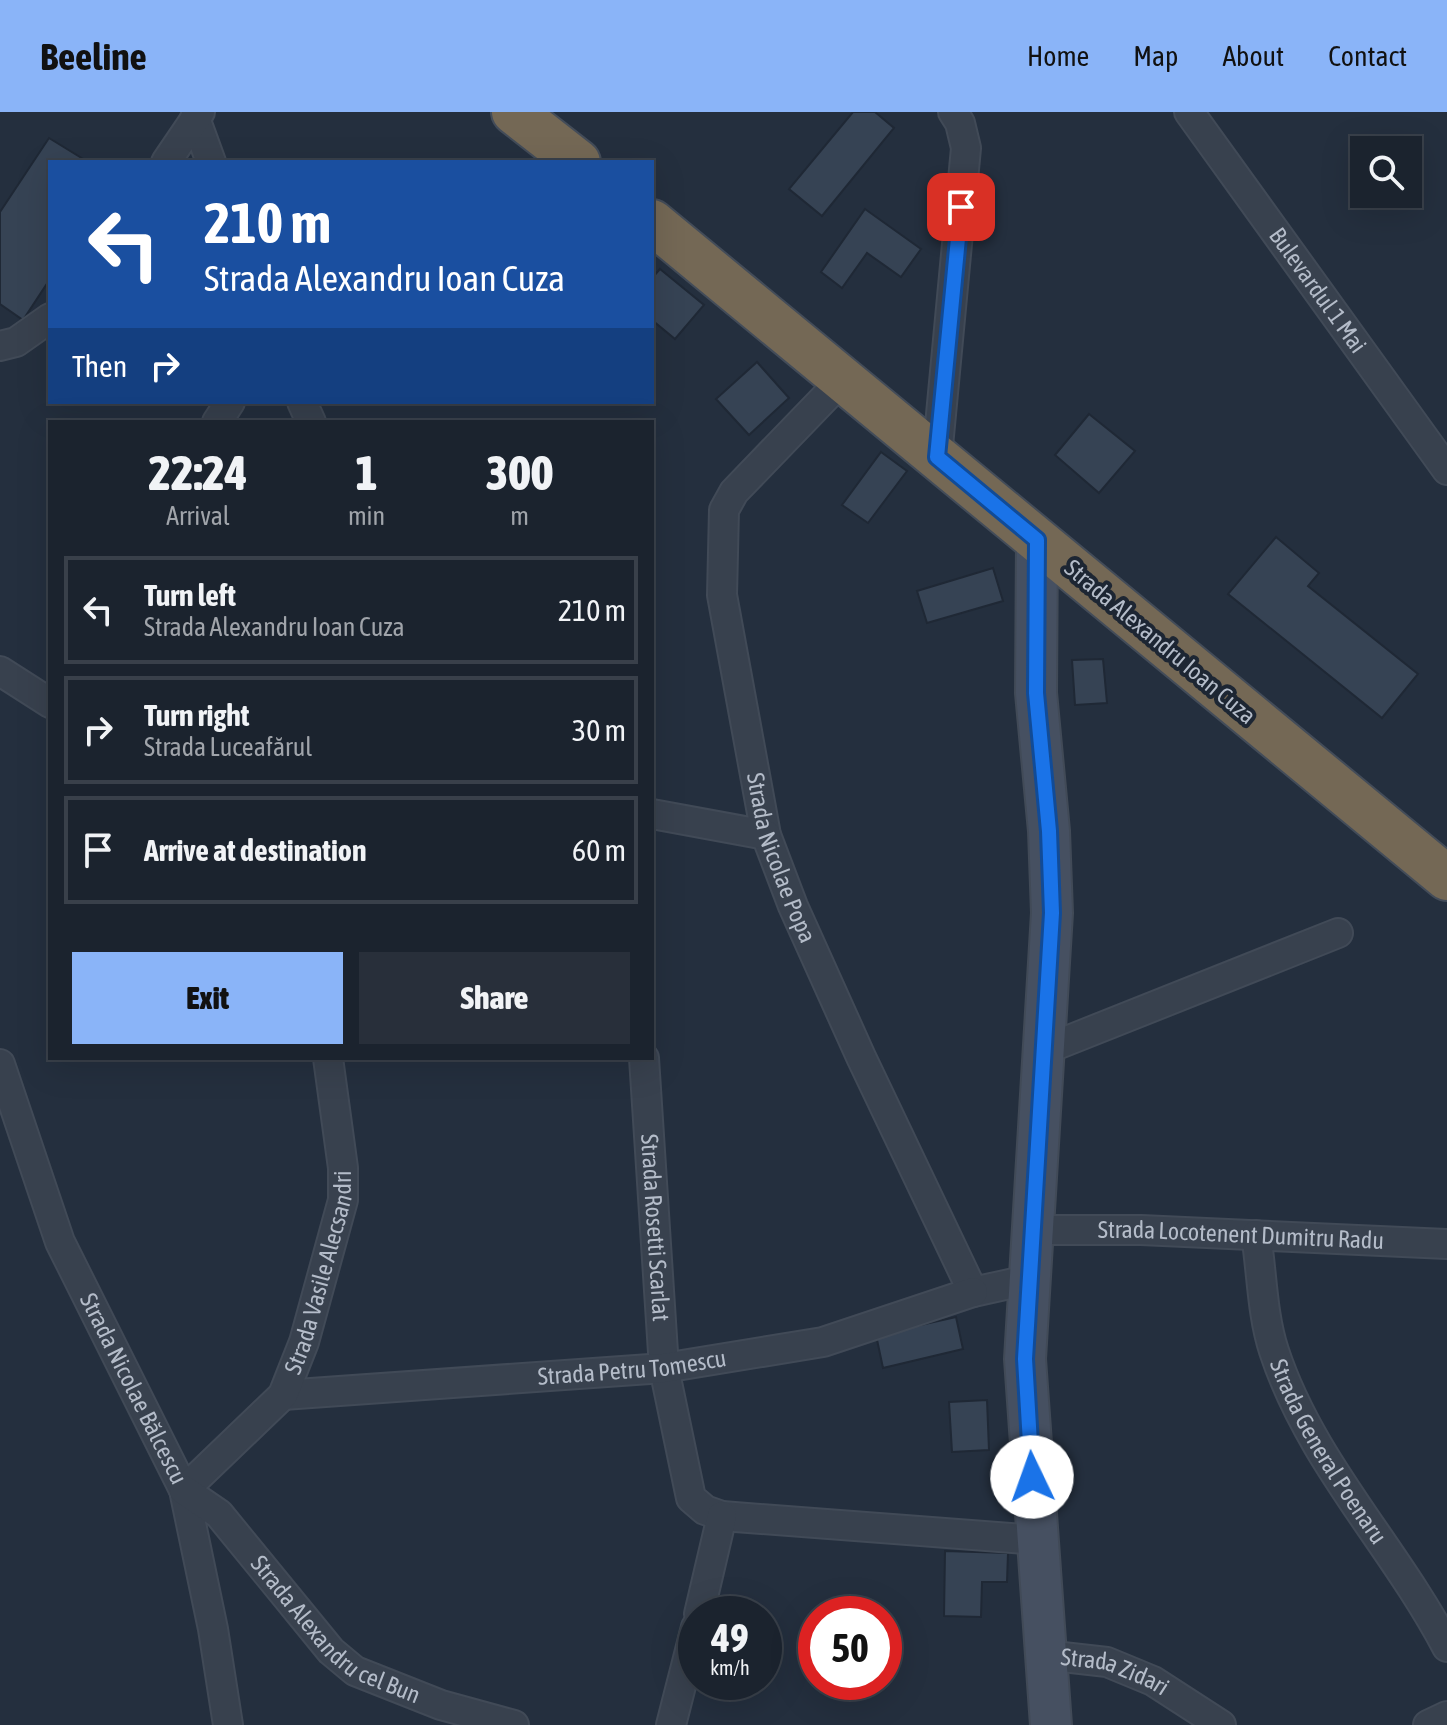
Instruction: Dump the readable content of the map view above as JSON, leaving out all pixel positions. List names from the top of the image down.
{
  "streets": {
    "highway": ["Strada Alexandru Ioan Cuza"],
    "street": [
      "Bulevardul 1 Mai",
      "Strada Nicolae Popa",
      "Strada Rosetti Scarlat",
      "Strada Locotenent Dumitru Radu",
      "Strada Vasile Alecsandri",
      "Strada Petru Tomescu",
      "Strada Nicolae Bălcescu",
      "Strada General Poenaru",
      "Strada Alexandru cel Bun",
      "Strada Zidari"
    ]
  },
  "crossings": [
    ["Strada Alexandru Ioan Cuza", "Strada Nicolae Popa"],
    ["Strada Nicolae Popa", "Strada Petru Tomescu"],
    ["Strada Rosetti Scarlat", "Strada Petru Tomescu"],
    ["Strada Locotenent Dumitru Radu", "Strada General Poenaru"],
    ["Strada Vasile Alecsandri", "Strada Petru Tomescu"],
    ["Strada Vasile Alecsandri", "Strada Nicolae Bălcescu"],
    ["Strada Vasile Alecsandri", "Strada Alexandru cel Bun"],
    ["Strada Nicolae Bălcescu", "Strada Alexandru cel Bun"]
  ],
  "page": {
    "header": "Beeline",
    "nav": [
      "Home",
      "Map",
      "About",
      "Contact"
    ],
    "turn": ["210 m", "Strada Alexandru Ioan Cuza"],
    "then": "Then",
    "eta": [
      "22:24",
      "Arrival",
      "1",
      "min",
      "300",
      "m"
    ],
    "list": [
      {
        "name": "Turn left",
        "note": "Strada Alexandru Ioan Cuza",
        "value": "210 m"
      },
      {
        "name": "Turn right",
        "note": "Strada Luceafărul",
        "value": "30 m"
      },
      {
        "name": "Arrive at destination",
        "value": "60 m"
      }
    ],
    "buttons": ["Exit", "Share"],
    "speed": "49 km/h",
    "limit": "50"
  }
}
